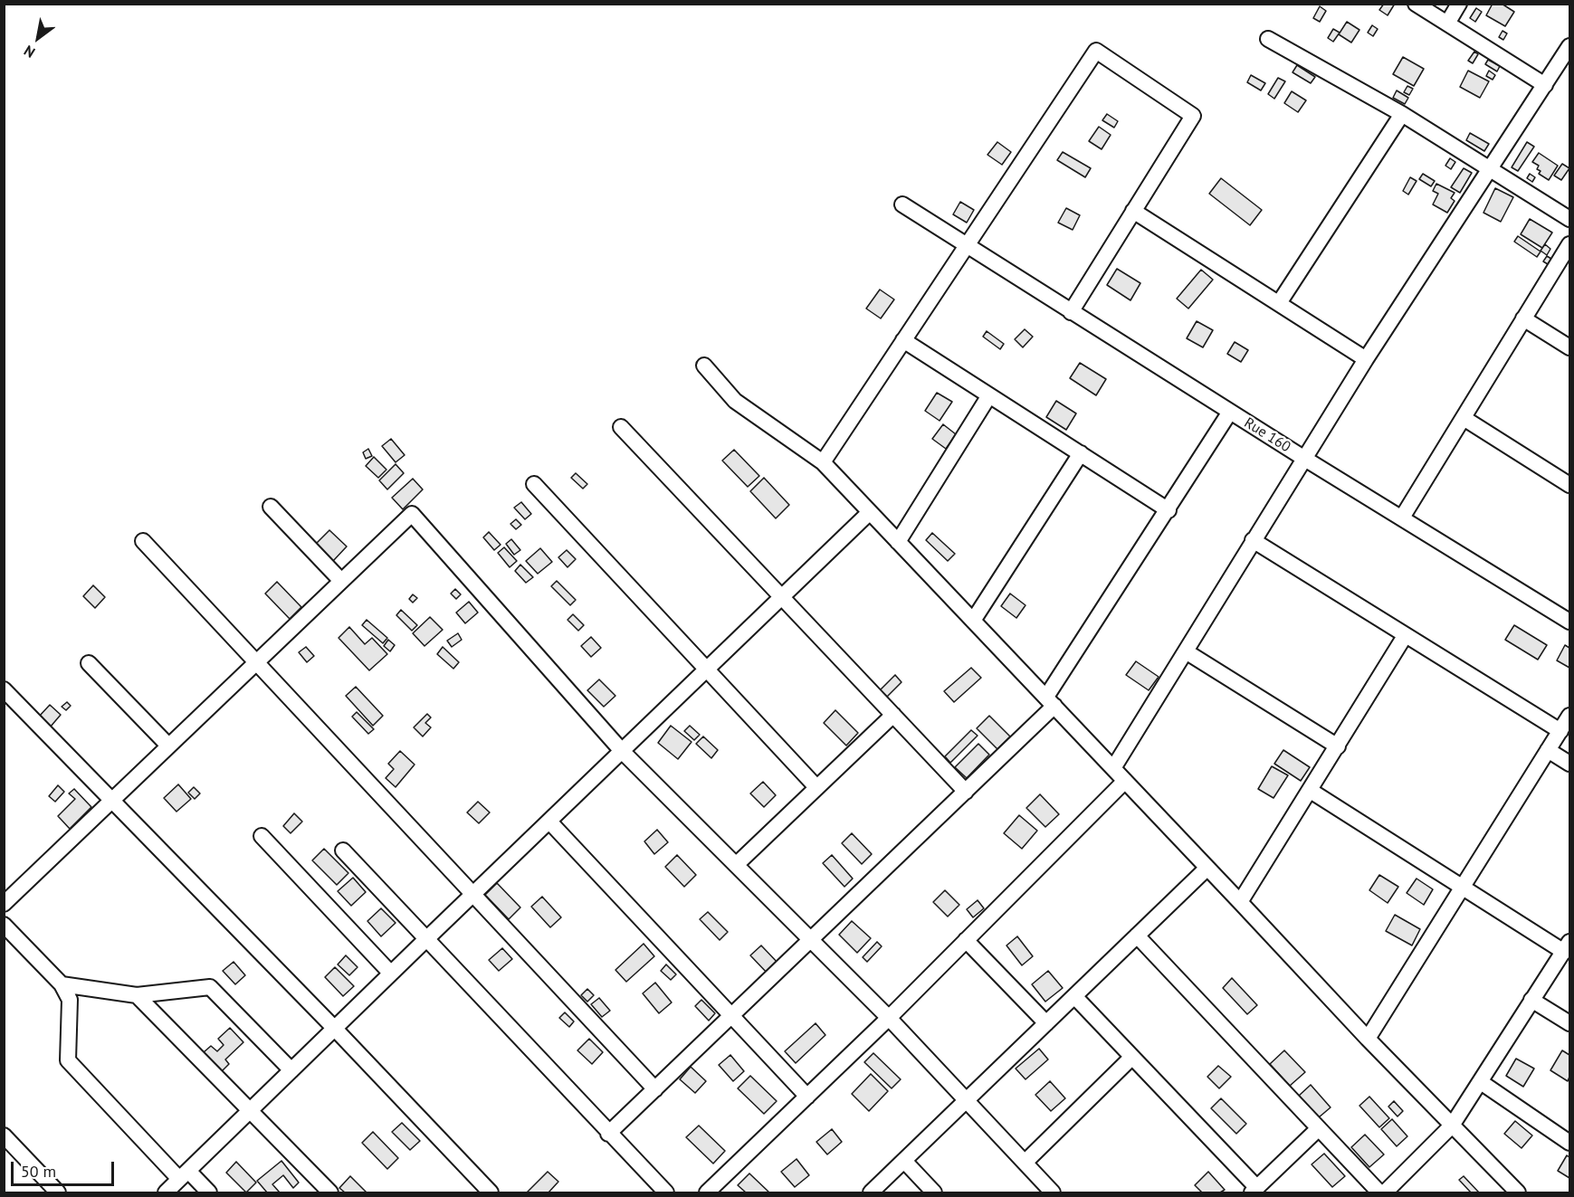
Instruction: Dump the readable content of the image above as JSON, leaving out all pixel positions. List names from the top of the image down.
{
  "streets": {
    "street": ["Rue 160"]
  },
  "scale_bar": "50 m",
  "north": "bottom left"
}
